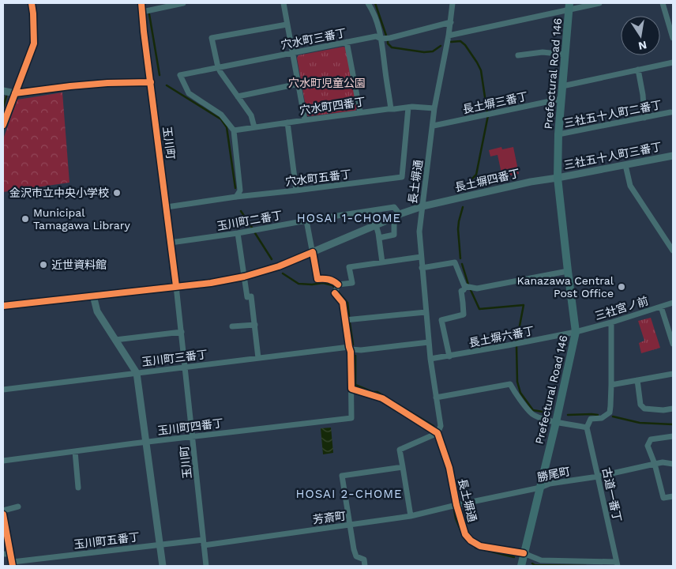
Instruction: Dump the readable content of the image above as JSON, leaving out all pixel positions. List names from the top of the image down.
{
  "streets": {
    "main road": ["Prefectural Road 146"],
    "street": [
      "穴水町三番丁",
      "長土塀三番丁",
      "穴水町四番丁",
      "三社五十人町二番丁",
      "玉川町",
      "三社五十人町三番丁",
      "穴水町五番丁",
      "長土塀四番丁",
      "長土塀通",
      "玉川町二番丁",
      "三社宮ノ前",
      "長土塀六番丁",
      "玉川町三番丁",
      "玉川町四番丁",
      "勝尾町",
      "古道一番丁",
      "芳斎町",
      "玉川町五番丁"
    ]
  },
  "crossings": [
    ["穴水町三番丁", "穴水町四番丁"],
    ["穴水町三番丁", "長土塀通"],
    ["Prefectural Road 146", "長土塀三番丁"],
    ["Prefectural Road 146", "三社五十人町二番丁"],
    ["Prefectural Road 146", "三社五十人町三番丁"],
    ["Prefectural Road 146", "長土塀四番丁"],
    ["Prefectural Road 146", "長土塀通"],
    ["Prefectural Road 146", "三社宮ノ前"],
    ["Prefectural Road 146", "長土塀六番丁"],
    ["Prefectural Road 146", "勝尾町"],
    ["長土塀三番丁", "長土塀通"],
    ["穴水町四番丁", "穴水町五番丁"],
    ["穴水町四番丁", "長土塀通"],
    ["玉川町", "穴水町五番丁"],
    ["玉川町", "長土塀四番丁"],
    ["玉川町", "玉川町二番丁"],
    ["玉川町", "玉川町三番丁"],
    ["玉川町", "玉川町四番丁"],
    ["玉川町", "芳斎町"],
    ["玉川町", "玉川町五番丁"],
    ["三社五十人町三番丁", "長土塀四番丁"],
    ["長土塀四番丁", "長土塀通"],
    ["長土塀四番丁", "玉川町二番丁"],
    ["長土塀通", "長土塀六番丁"],
    ["長土塀通", "玉川町三番丁"],
    ["長土塀通", "勝尾町"],
    ["長土塀通", "古道一番丁"],
    ["長土塀通", "芳斎町"],
    ["三社宮ノ前", "長土塀六番丁"],
    ["勝尾町", "古道一番丁"],
    ["勝尾町", "芳斎町"],
    ["芳斎町", "玉川町五番丁"]
  ],
  "districts": ["HOSAI 1-CHOME", "HOSAI 2-CHOME"],
  "parks": ["穴水町児童公園"],
  "places": [
    "金沢市立中央小学校",
    "Municipal Tamagawa Library",
    "近世資料館",
    "Kanazawa Central Post Office"
  ],
  "north": "bottom"
}
